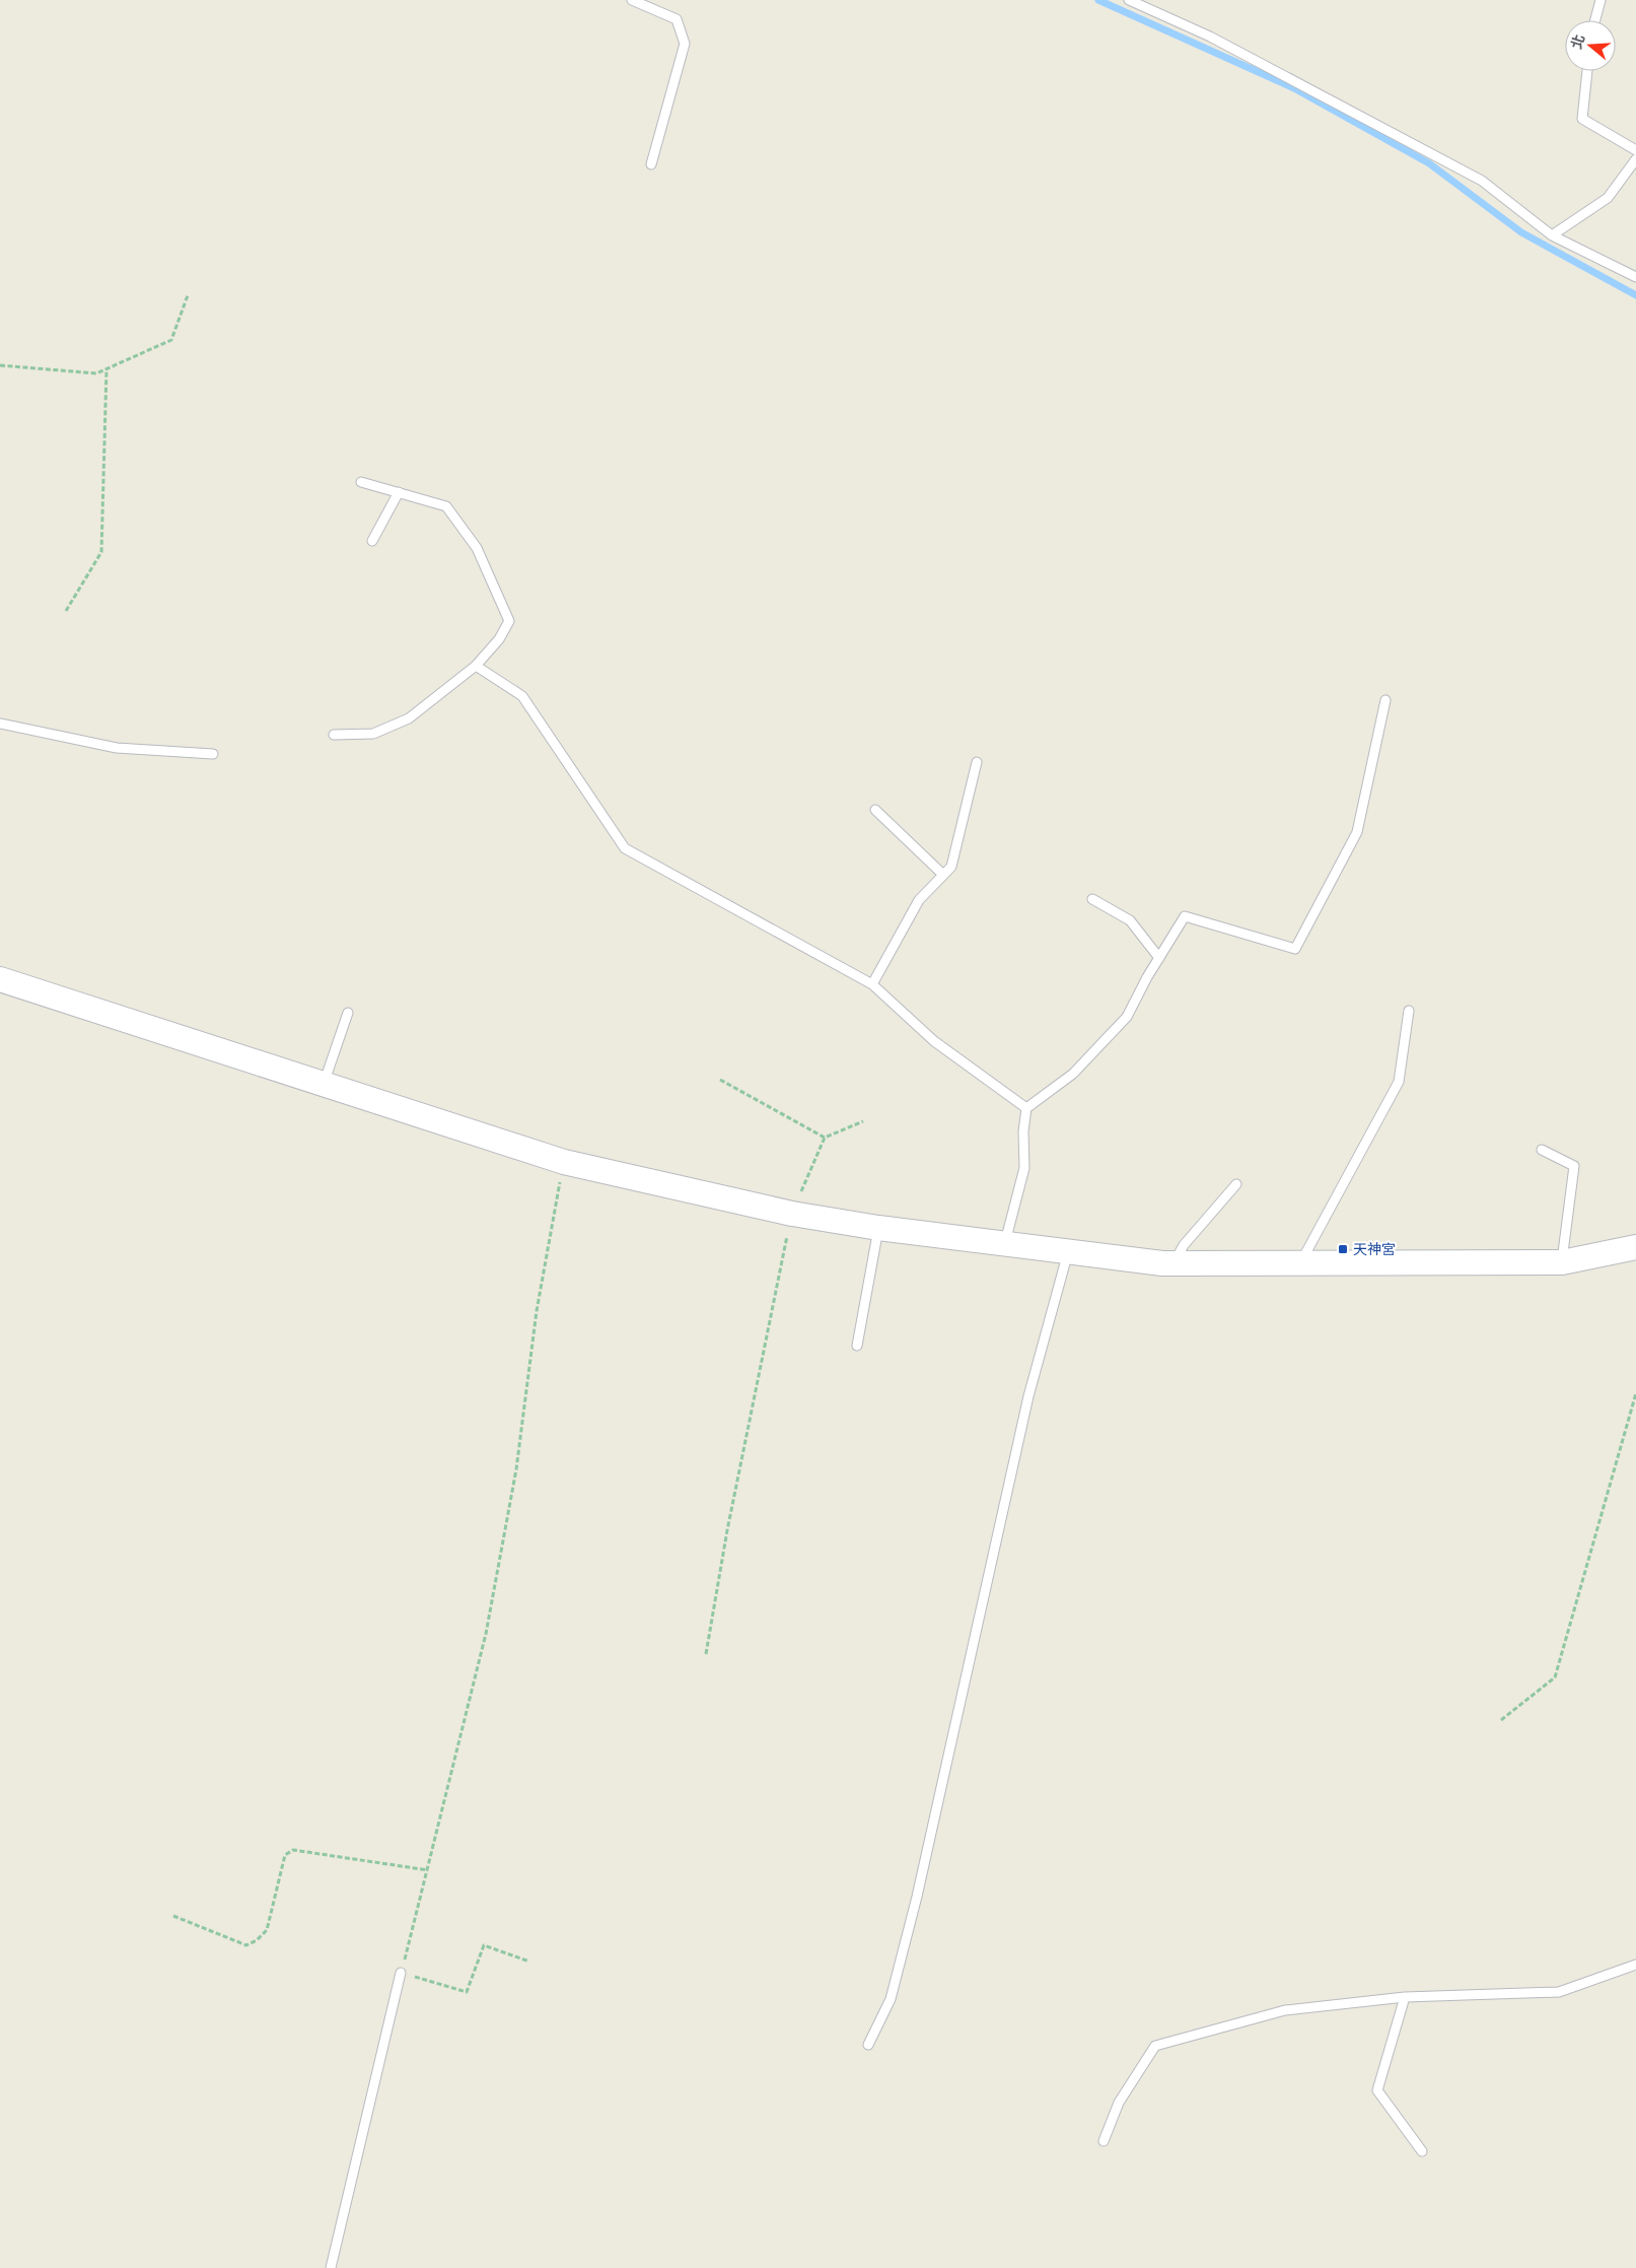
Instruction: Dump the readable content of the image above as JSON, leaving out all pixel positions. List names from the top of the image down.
{
  "places": {
    "transit": ["天神宮"]
  },
  "north": "left"
}
